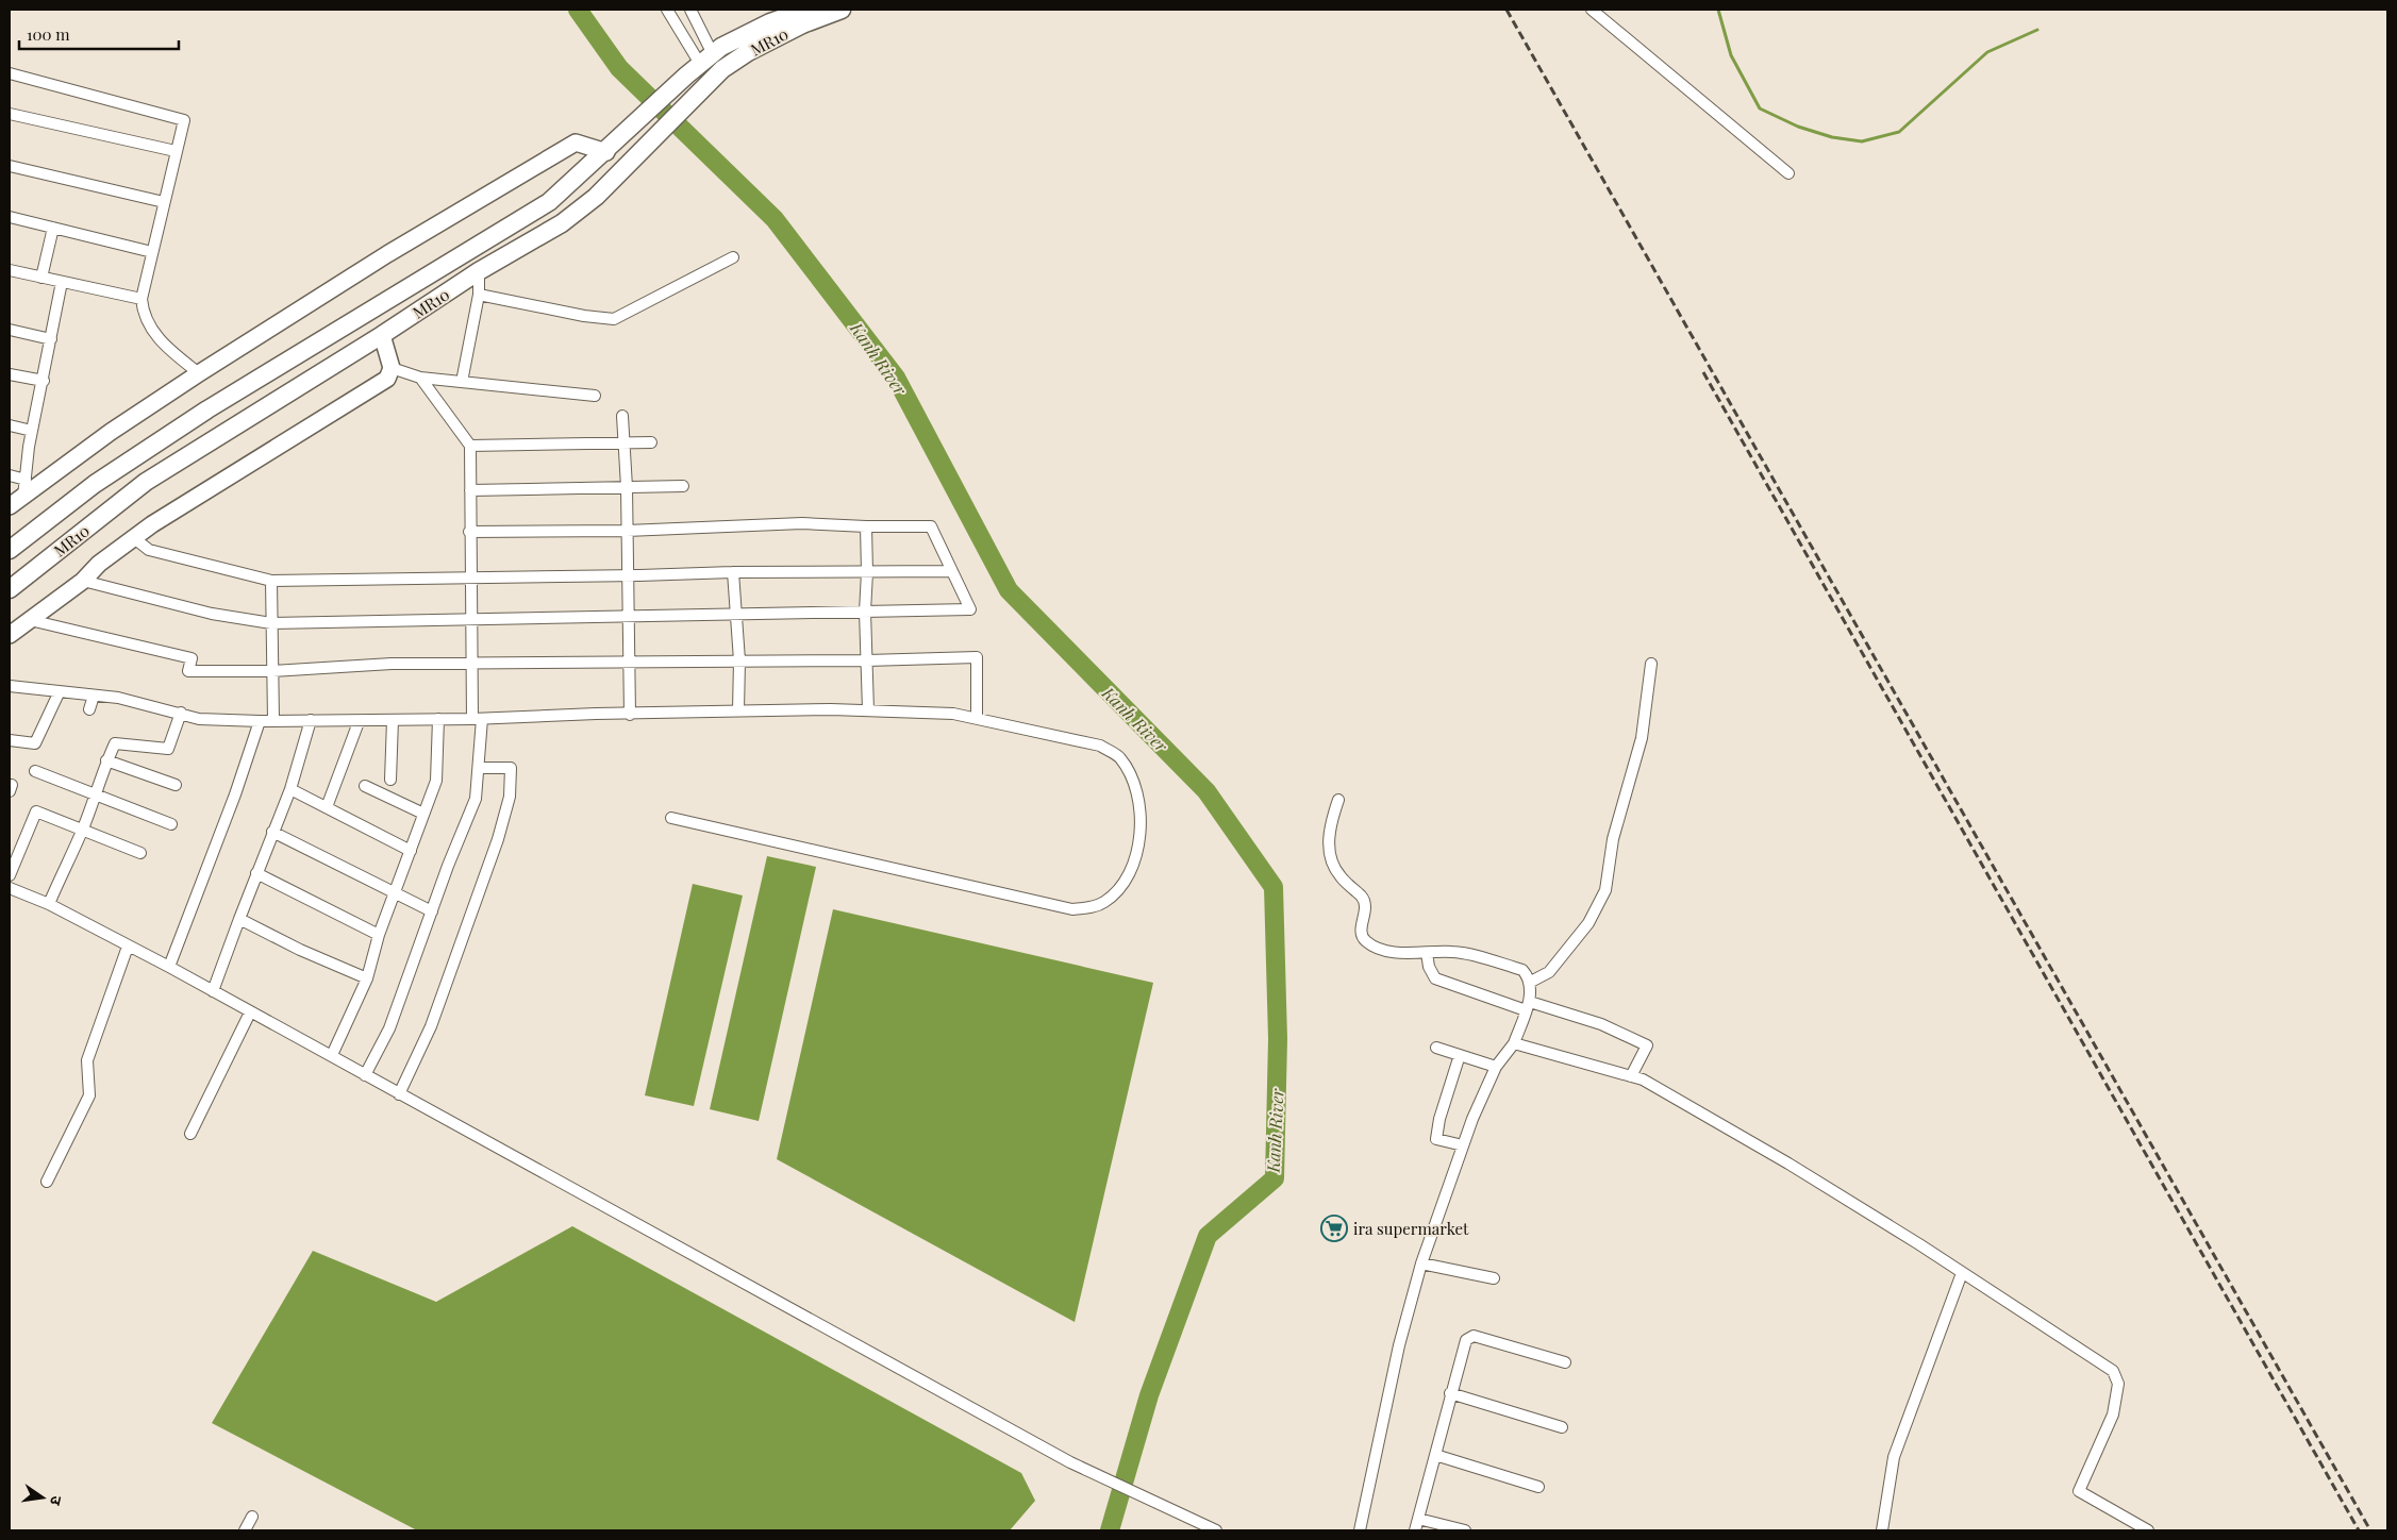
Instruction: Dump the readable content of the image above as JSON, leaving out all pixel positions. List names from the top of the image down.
{
  "streets": {
    "main road": ["MR10"]
  },
  "water": ["Kanh River"],
  "places": {
    "supermarket": ["ira supermarket"]
  },
  "scale_bar": "100 m",
  "north": "right"
}
